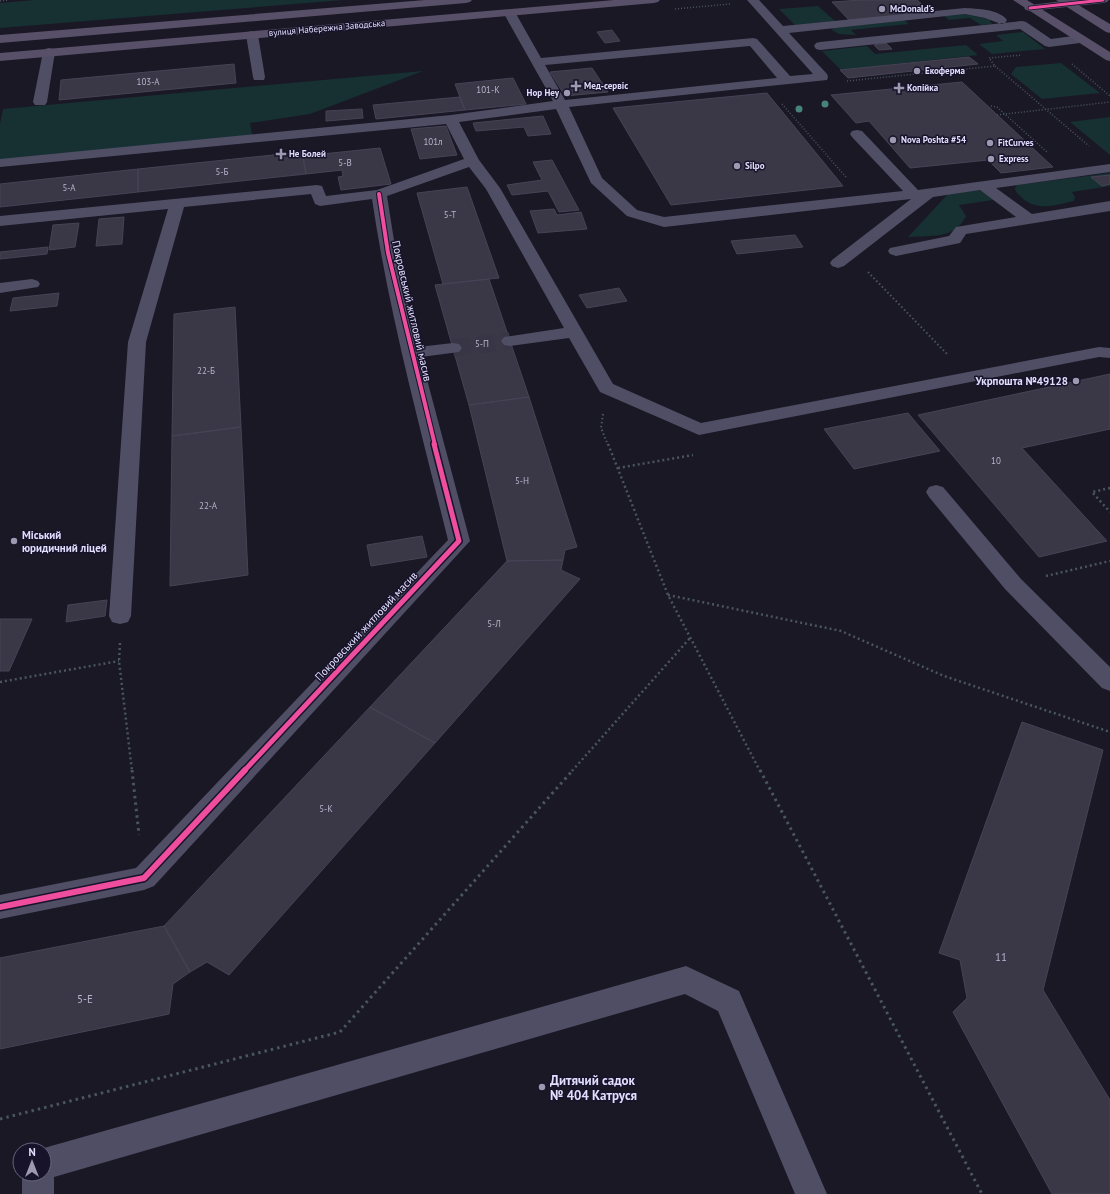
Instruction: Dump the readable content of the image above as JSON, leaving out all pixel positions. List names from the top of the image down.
{
  "streets": {
    "main road": ["вулиця Набережна Заводська"],
    "street": ["Покровський житловий масив"]
  },
  "places": {
    "other": [
      "McDonald's",
      "Екоферма",
      "Hop Hey",
      "Nova Poshta #54",
      "FitCurves",
      "Express",
      "Silpo",
      "Укрпошта №49128",
      "Міський юридичний ліцей",
      "Дитячий садок № 404 Катруся"
    ],
    "health": ["Мед-сервіс", "Копійка", "Не Болей"]
  },
  "house_numbers": [
    "103-А",
    "101-К",
    "101л",
    "5-В",
    "5-Б",
    "5-А",
    "5-Т",
    "5-П",
    "22-Б",
    "10",
    "5-Н",
    "22-А",
    "5-Л",
    "5-К",
    "11",
    "5-Е"
  ],
  "north": "top"
}
